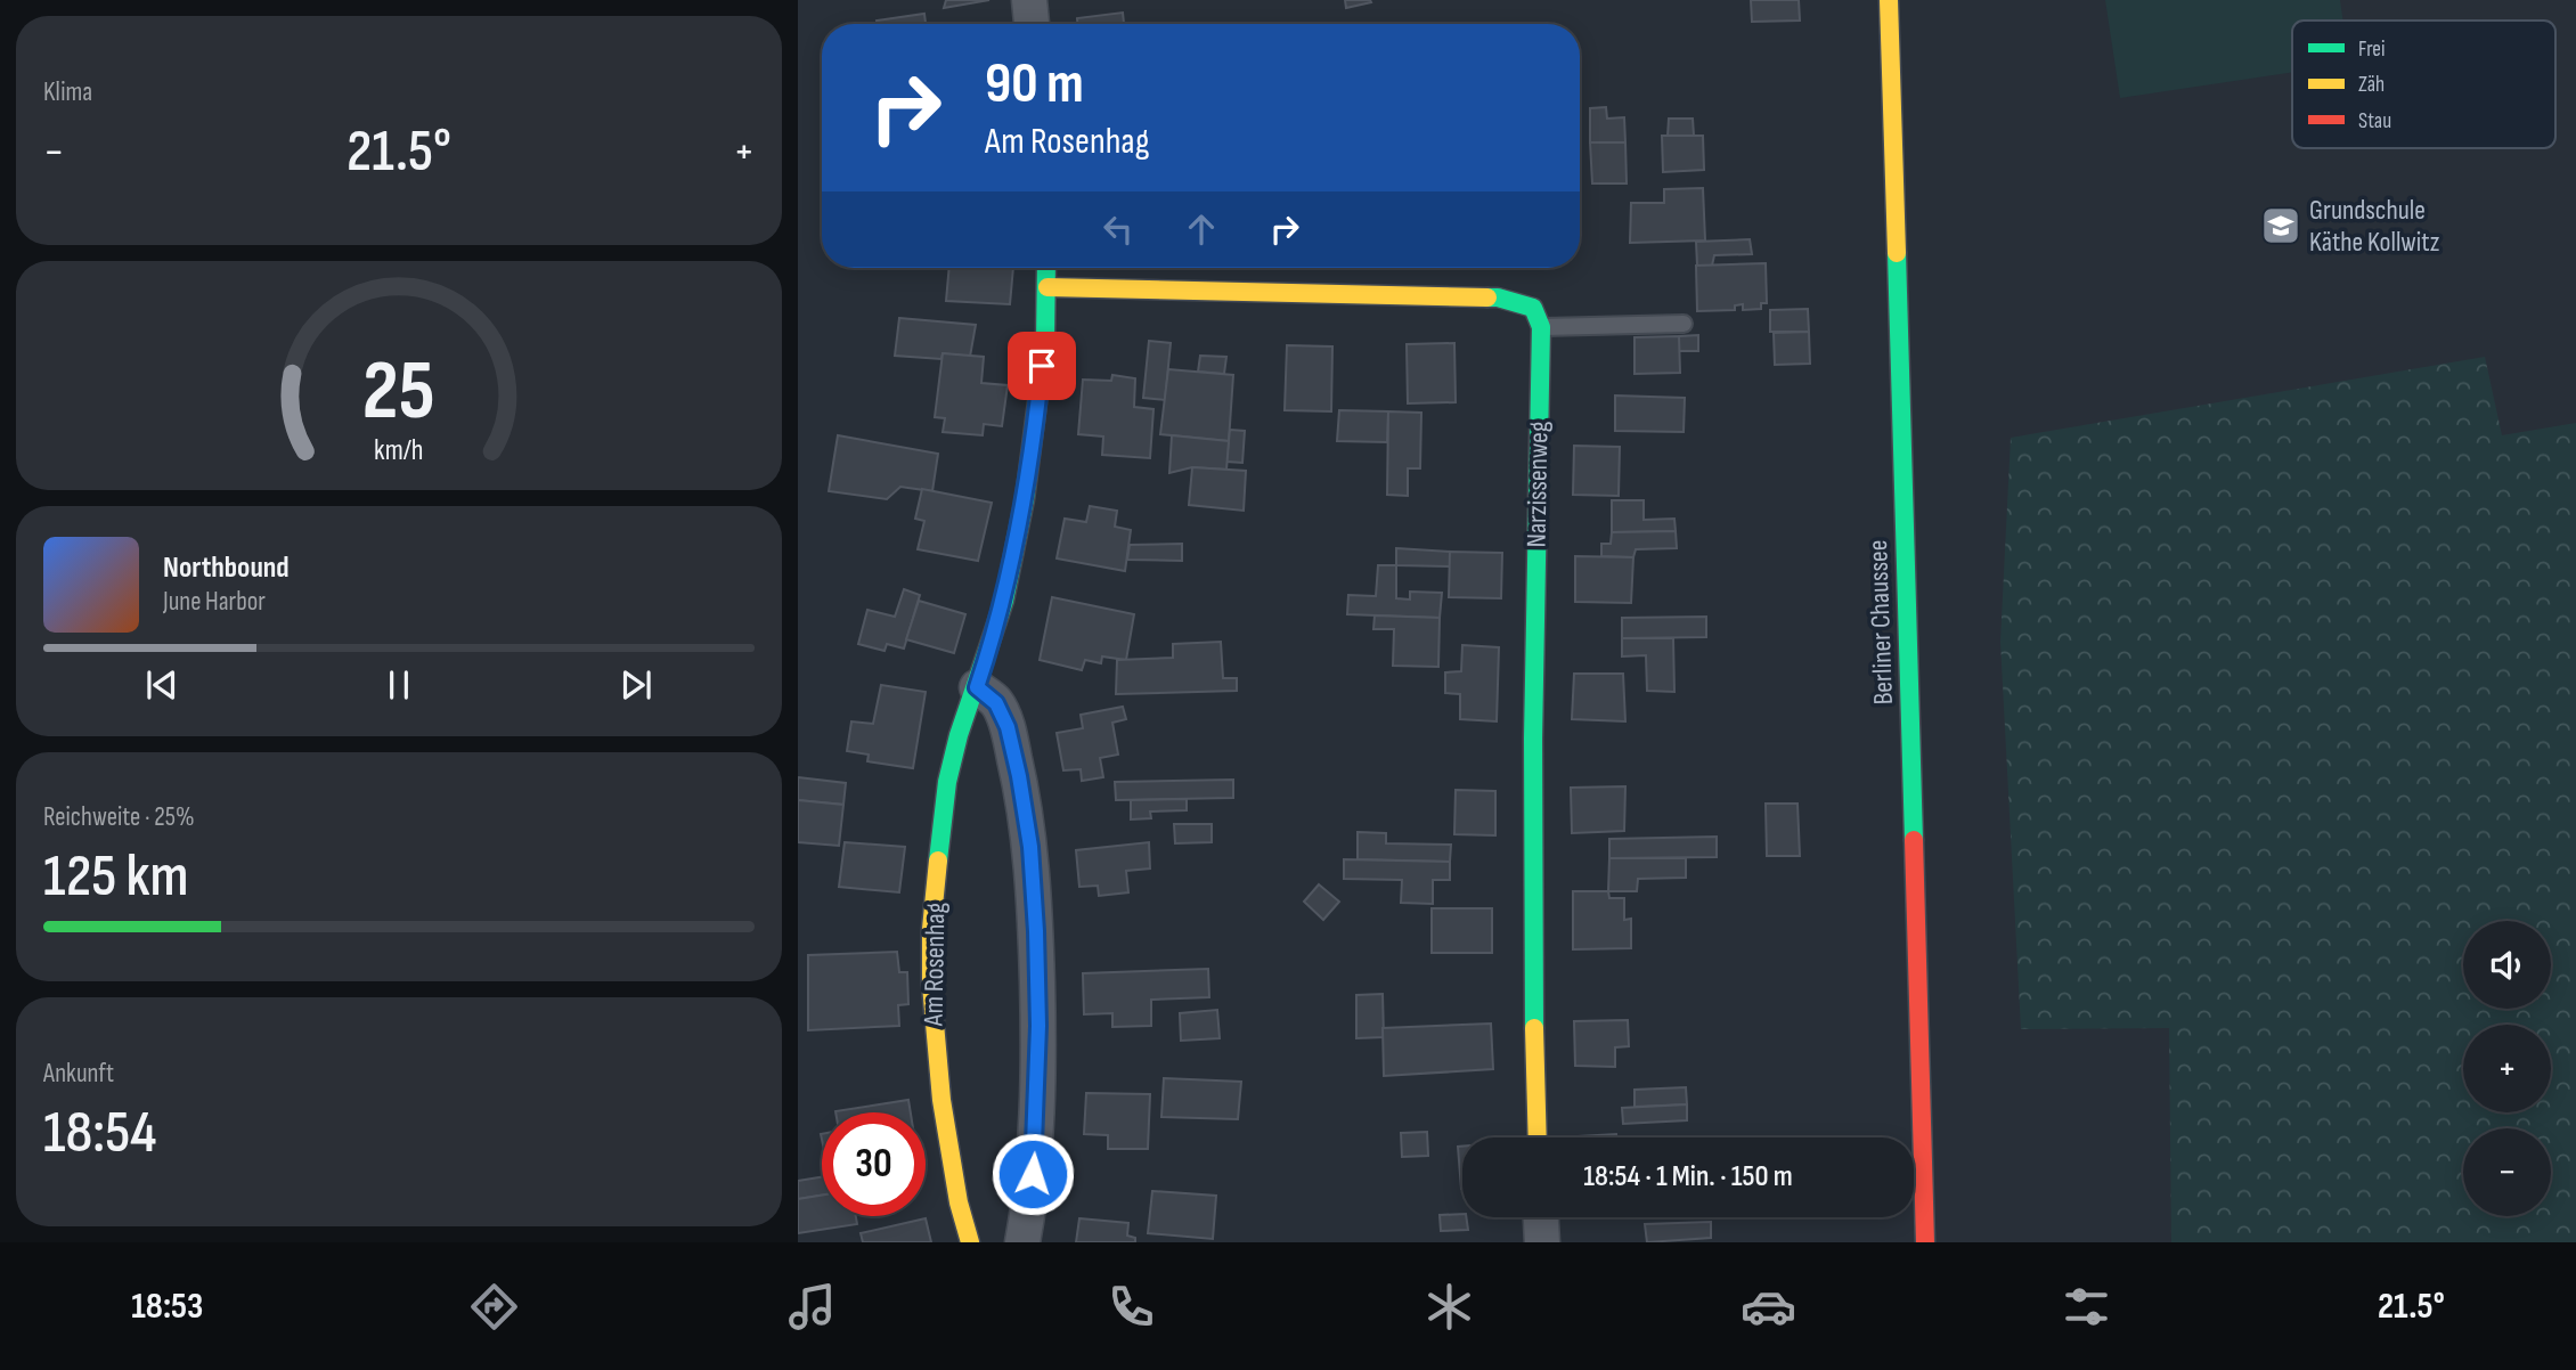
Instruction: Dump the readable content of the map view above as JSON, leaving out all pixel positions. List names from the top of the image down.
{
  "streets": {
    "street": ["Narzissenweg", "Berliner Chaussee", "Am Rosenhag"]
  },
  "places": {
    "school or university": ["Grundschule Käthe Kollwitz"]
  },
  "legend": ["Frei", "Zäh", "Stau"],
  "page": {
    "tile": [
      "Klima",
      ["Reichweite · 25%", "125 km"],
      ["Ankunft", "18:54"]
    ],
    "turn": ["90 m", "Am Rosenhag"],
    "heat": ["−", "21.5°", "+"],
    "song": ["Northbound", "June Harbor"],
    "map_buttons": ["+", "−"],
    "limit": "30",
    "trip": "18:54 · 1 Min. · 150 m",
    "tabs": ["18:53", "21.5°"],
    "gauge": ["25", "km/h"]
  }
}
